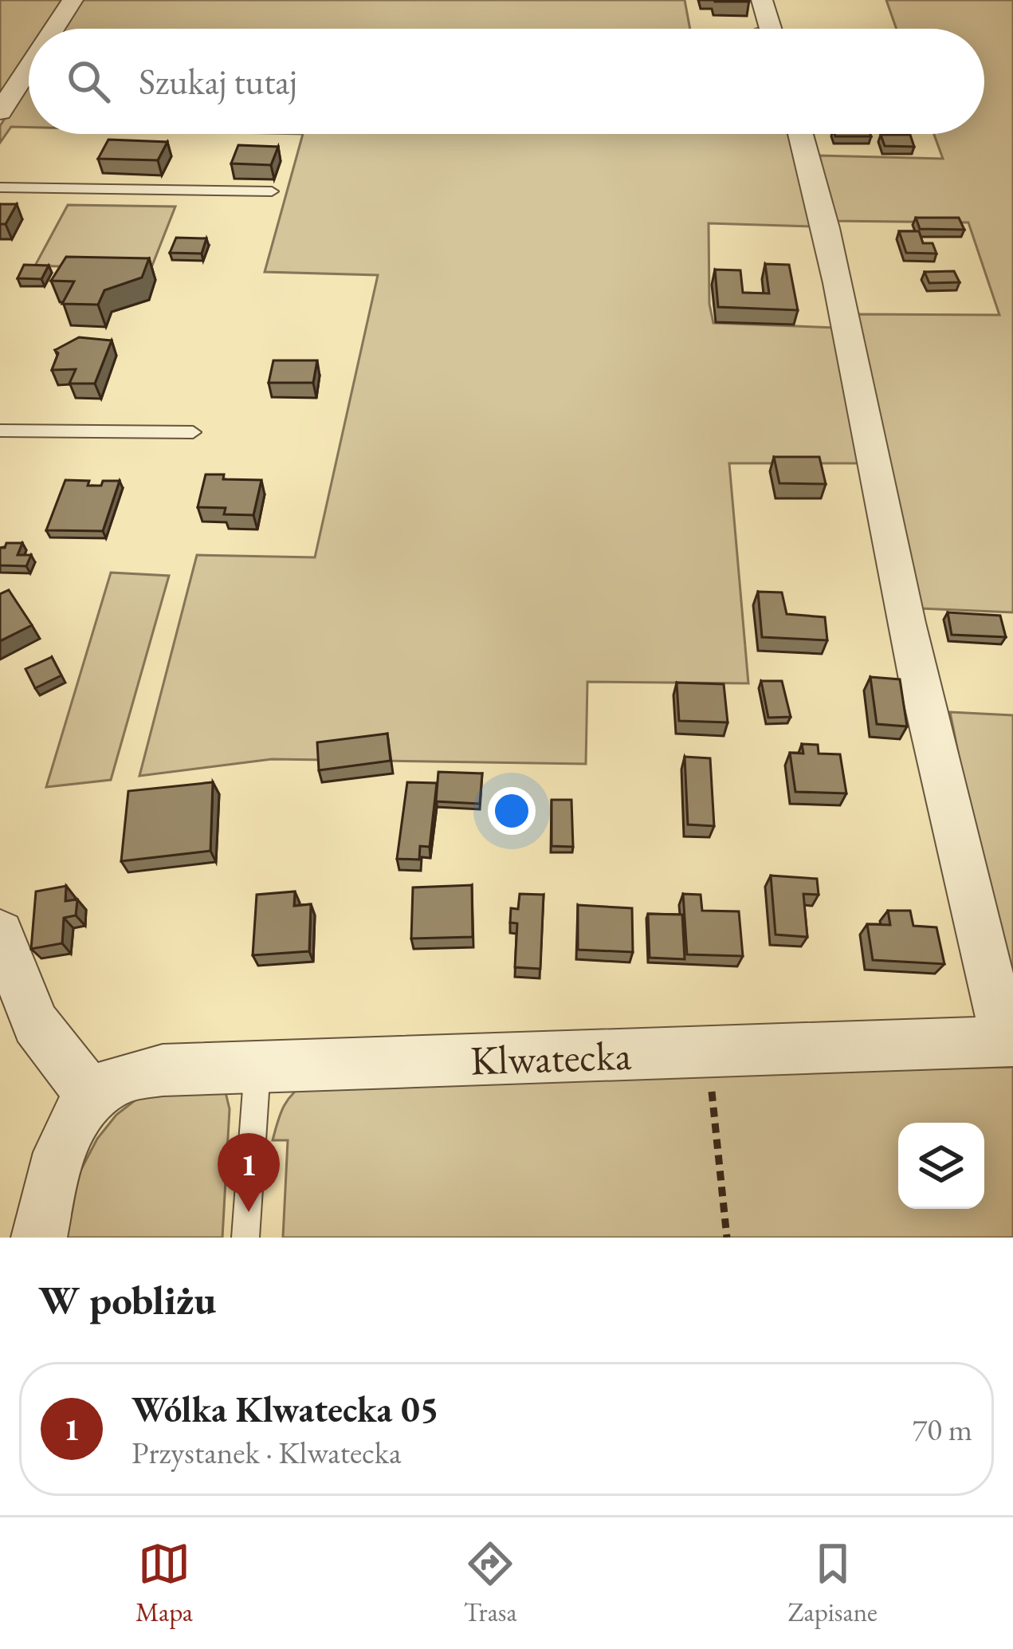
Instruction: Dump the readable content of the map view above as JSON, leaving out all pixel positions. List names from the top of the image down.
{
  "streets": {
    "street": ["Klwatecka"]
  },
  "page": {
    "search": "Szukaj tutaj",
    "pins": "1",
    "heading": "W pobliżu",
    "list": [
      {
        "mark": "1",
        "name": "Wólka Klwatecka 05",
        "note": "Przystanek · Klwatecka",
        "value": "70 m"
      }
    ],
    "nav": ["Mapa", "Trasa", "Zapisane"]
  }
}
